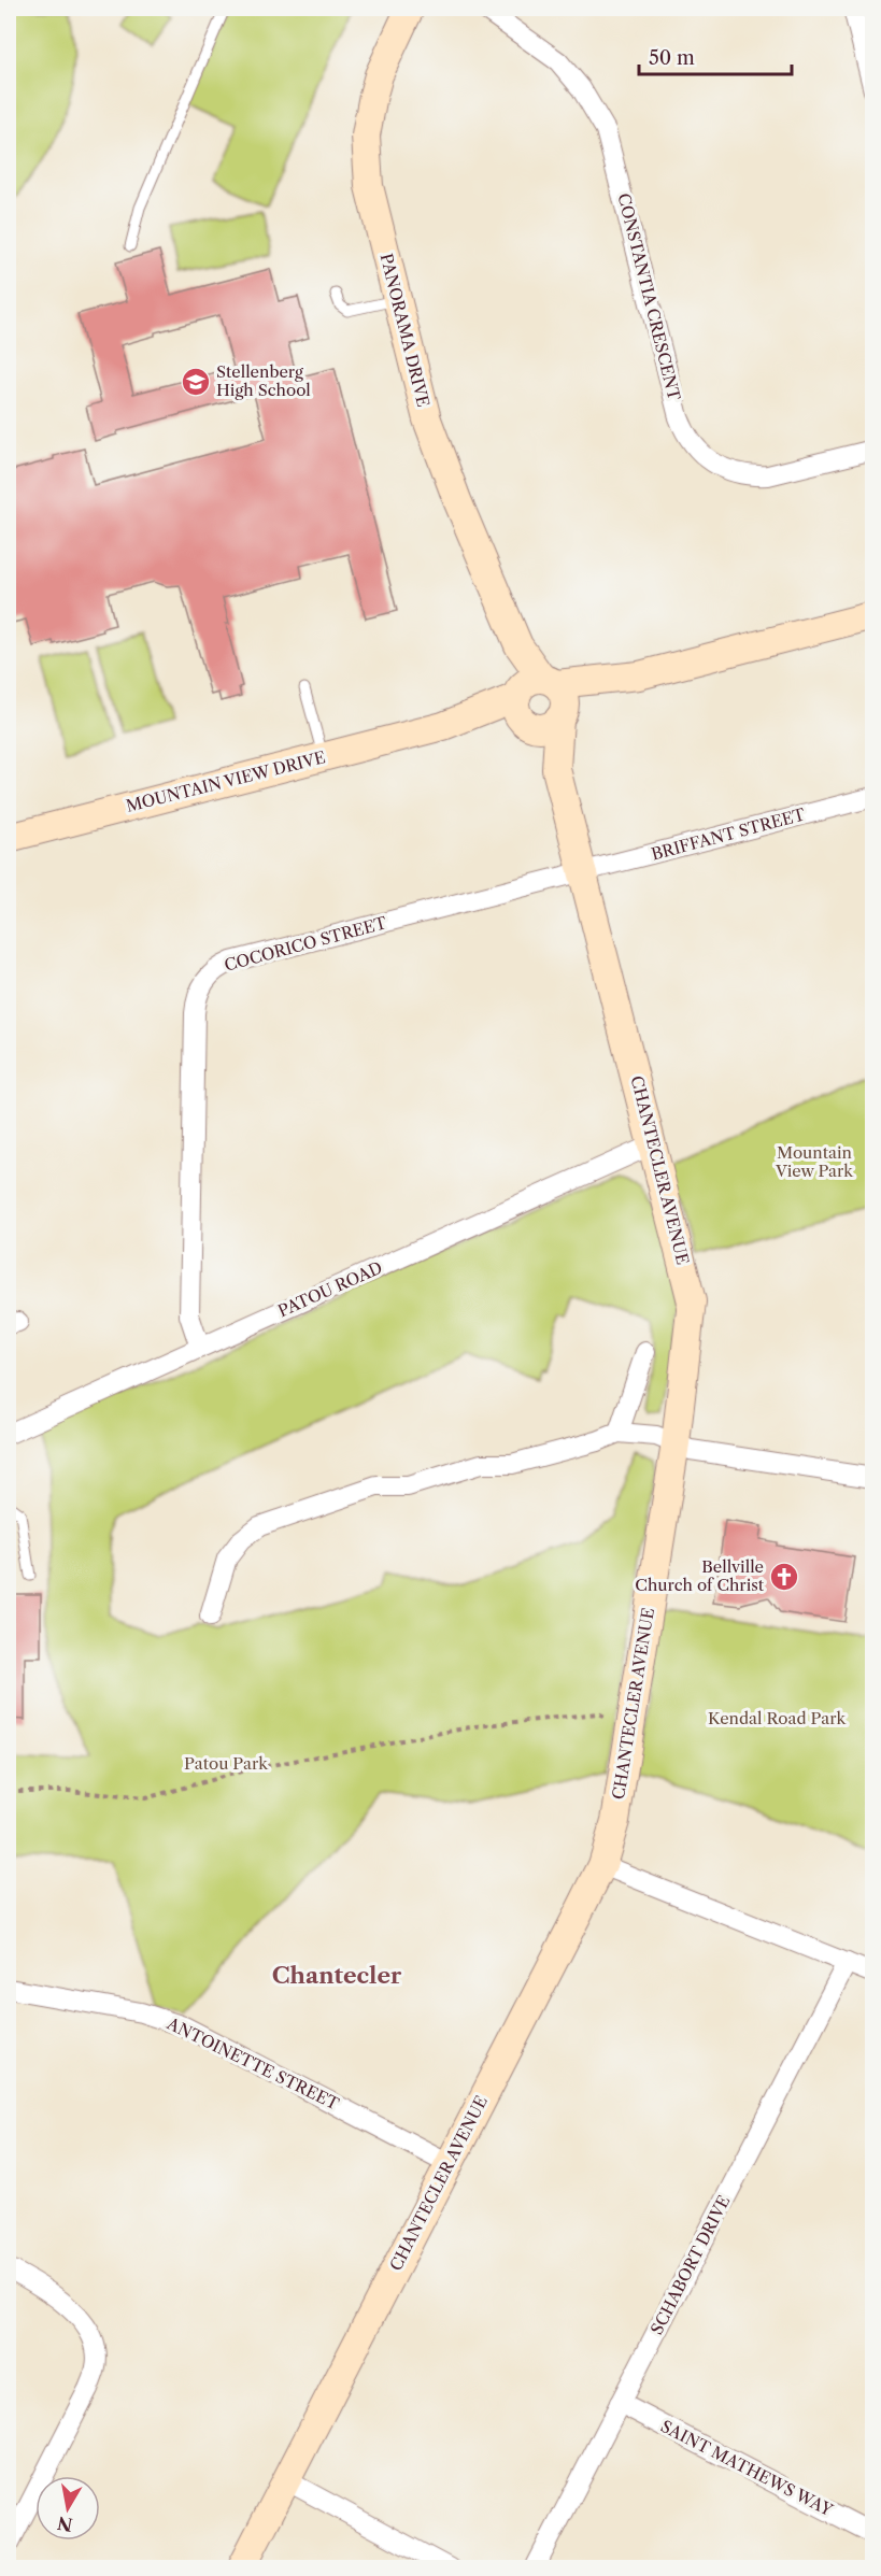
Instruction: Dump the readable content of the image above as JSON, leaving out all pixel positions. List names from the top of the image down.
{
  "streets": {
    "street": [
      "CONSTANTIA CRESCENT",
      "PANORAMA DRIVE",
      "MOUNTAIN VIEW DRIVE",
      "BRIFFANT STREET",
      "COCORICO STREET",
      "CHANTECLER AVENUE",
      "PATOU ROAD",
      "ANTOINETTE STREET",
      "SCHABORT DRIVE",
      "SAINT MATHEWS WAY"
    ]
  },
  "crossings": [
    ["PANORAMA DRIVE", "MOUNTAIN VIEW DRIVE"],
    ["PANORAMA DRIVE", "CHANTECLER AVENUE"],
    ["MOUNTAIN VIEW DRIVE", "CHANTECLER AVENUE"],
    ["BRIFFANT STREET", "COCORICO STREET"],
    ["BRIFFANT STREET", "CHANTECLER AVENUE"],
    ["COCORICO STREET", "CHANTECLER AVENUE"],
    ["COCORICO STREET", "PATOU ROAD"],
    ["CHANTECLER AVENUE", "PATOU ROAD"],
    ["CHANTECLER AVENUE", "ANTOINETTE STREET"],
    ["SCHABORT DRIVE", "SAINT MATHEWS WAY"]
  ],
  "districts": ["Chantecler"],
  "parks": ["Mountain View Park", "Kendal Road Park", "Patou Park"],
  "places": {
    "school or university": ["Stellenberg High School"],
    "church": ["Bellville Church of Christ"]
  },
  "scale_bar": "50 m",
  "north": "bottom"
}
